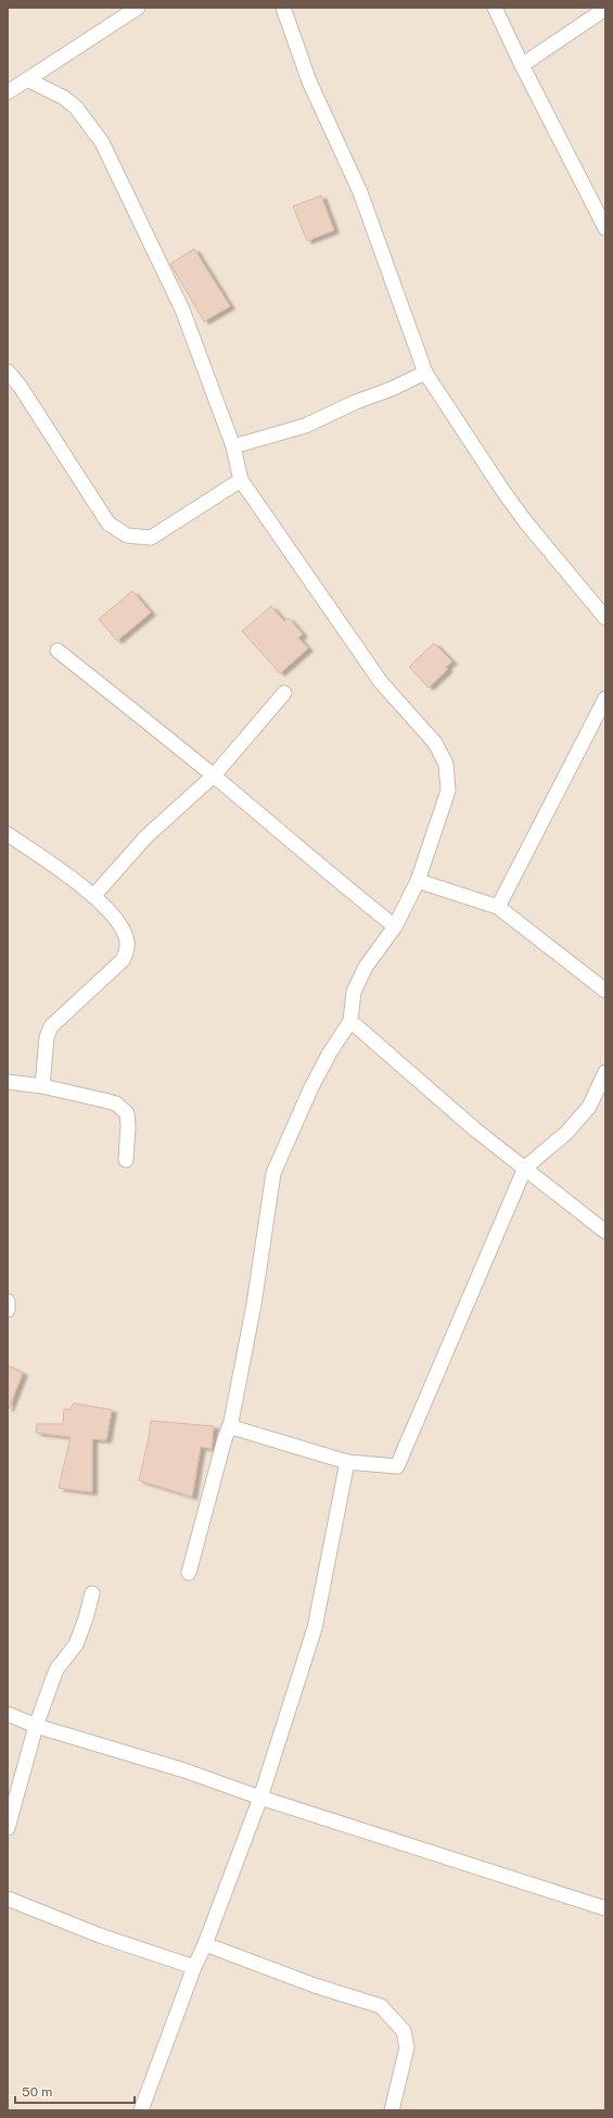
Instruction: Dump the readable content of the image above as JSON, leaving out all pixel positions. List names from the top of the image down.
{
  "scale_bar": "50 m"
}
